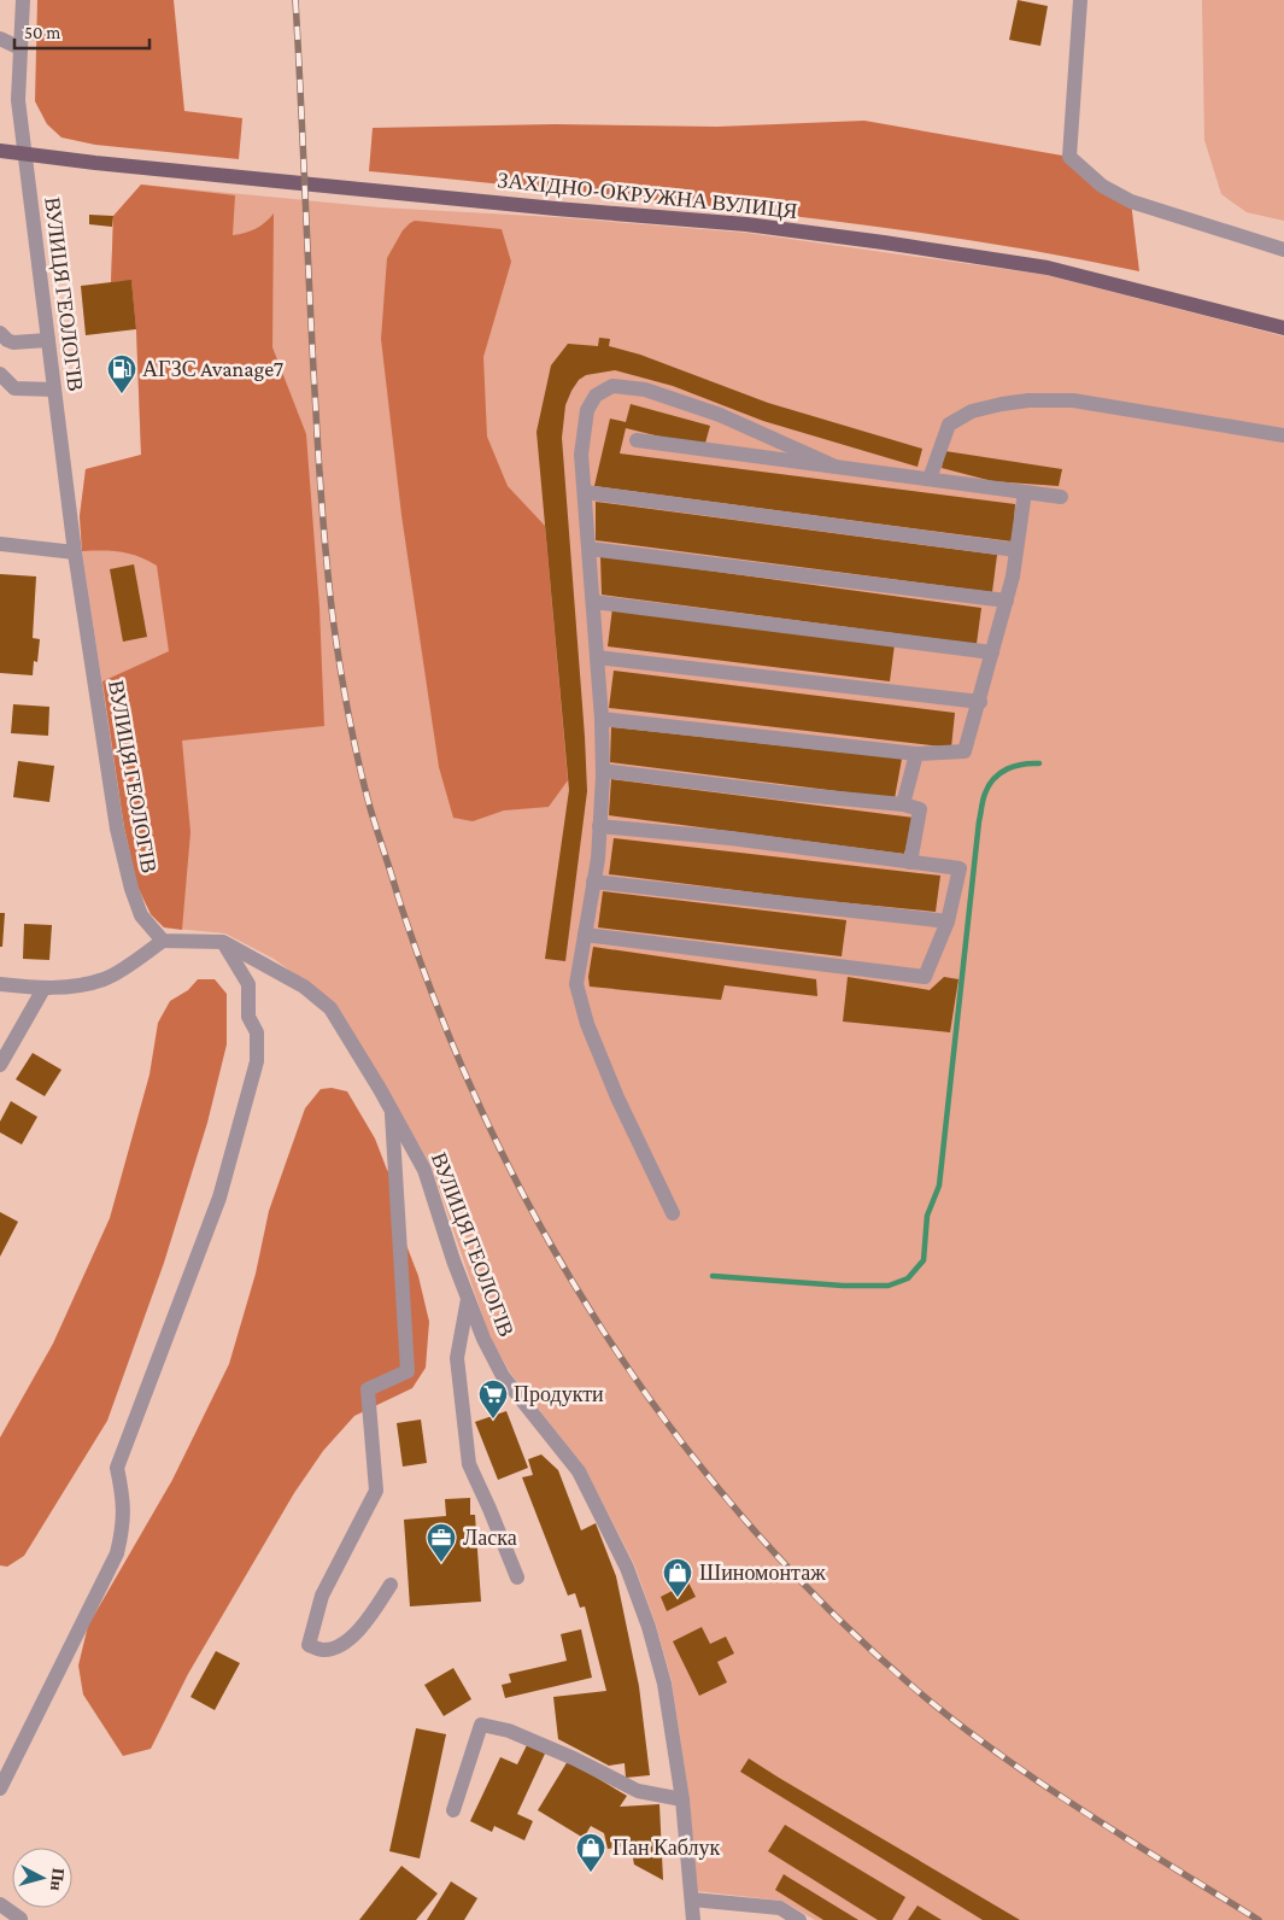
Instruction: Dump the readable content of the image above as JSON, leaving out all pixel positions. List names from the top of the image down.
{
  "streets": {
    "main road": ["ЗАХІДНО-ОКРУЖНА ВУЛИЦЯ"],
    "street": ["ВУЛИЦЯ ГЕОЛОГІВ"]
  },
  "crossings": [
    ["ЗАХІДНО-ОКРУЖНА ВУЛИЦЯ", "ВУЛИЦЯ ГЕОЛОГІВ"]
  ],
  "places": {
    "fuel station": ["АГЗС Avanage7"],
    "supermarket": ["Продукти"],
    "office": ["Ласка"],
    "shop": ["Шиномонтаж", "Пан Каблук"]
  },
  "scale_bar": "50 m",
  "north": "right"
}
